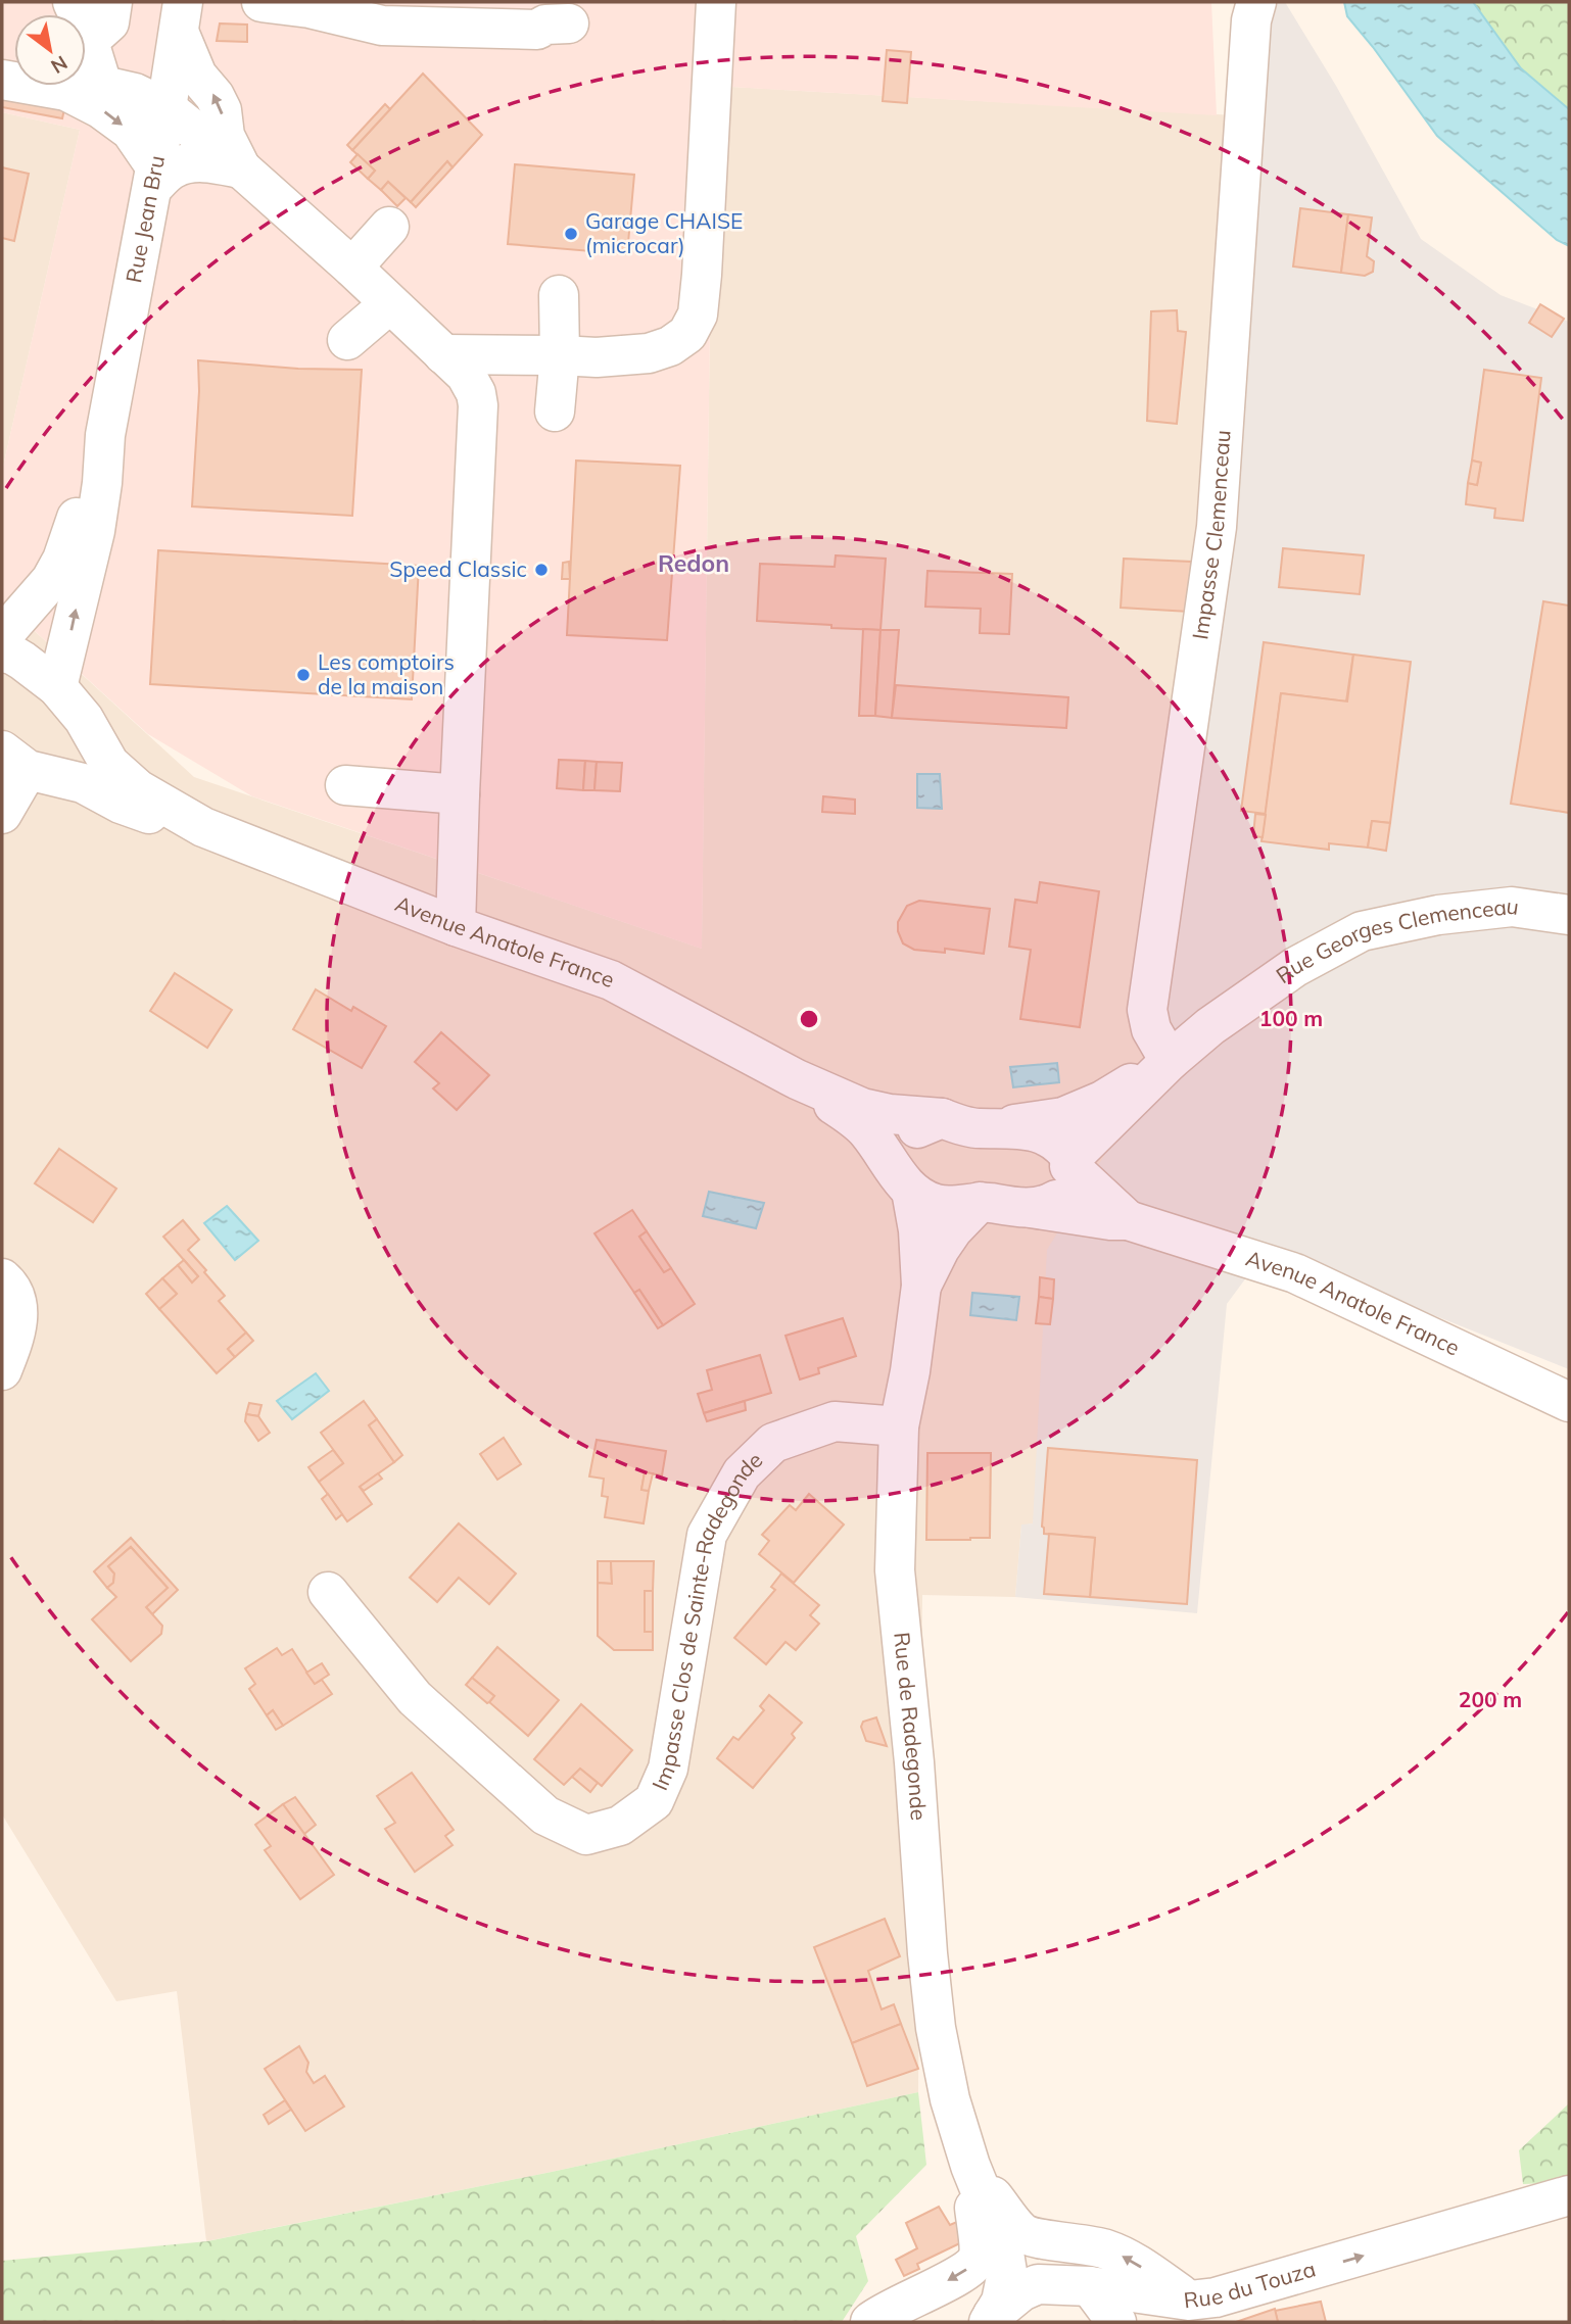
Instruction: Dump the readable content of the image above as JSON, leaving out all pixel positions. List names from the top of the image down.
{
  "streets": {
    "street": [
      "Rue Jean Bru",
      "Impasse Clemenceau",
      "Avenue Anatole France",
      "Rue Georges Clemenceau",
      "Impasse Clos de Sainte-Radegonde",
      "Rue de Radegonde",
      "Rue du Touza"
    ]
  },
  "crossings": [
    ["Rue Jean Bru", "Avenue Anatole France"],
    ["Impasse Clemenceau", "Rue Georges Clemenceau"],
    ["Avenue Anatole France", "Rue Georges Clemenceau"],
    ["Avenue Anatole France", "Rue de Radegonde"],
    ["Impasse Clos de Sainte-Radegonde", "Rue de Radegonde"],
    ["Rue de Radegonde", "Rue du Touza"]
  ],
  "districts": ["Redon"],
  "places": ["Garage CHAISE (microcar)", "Speed Classic", "Les comptoirs de la maison"],
  "north": "bottom right",
  "rings": ["100 m", "200 m"]
}
